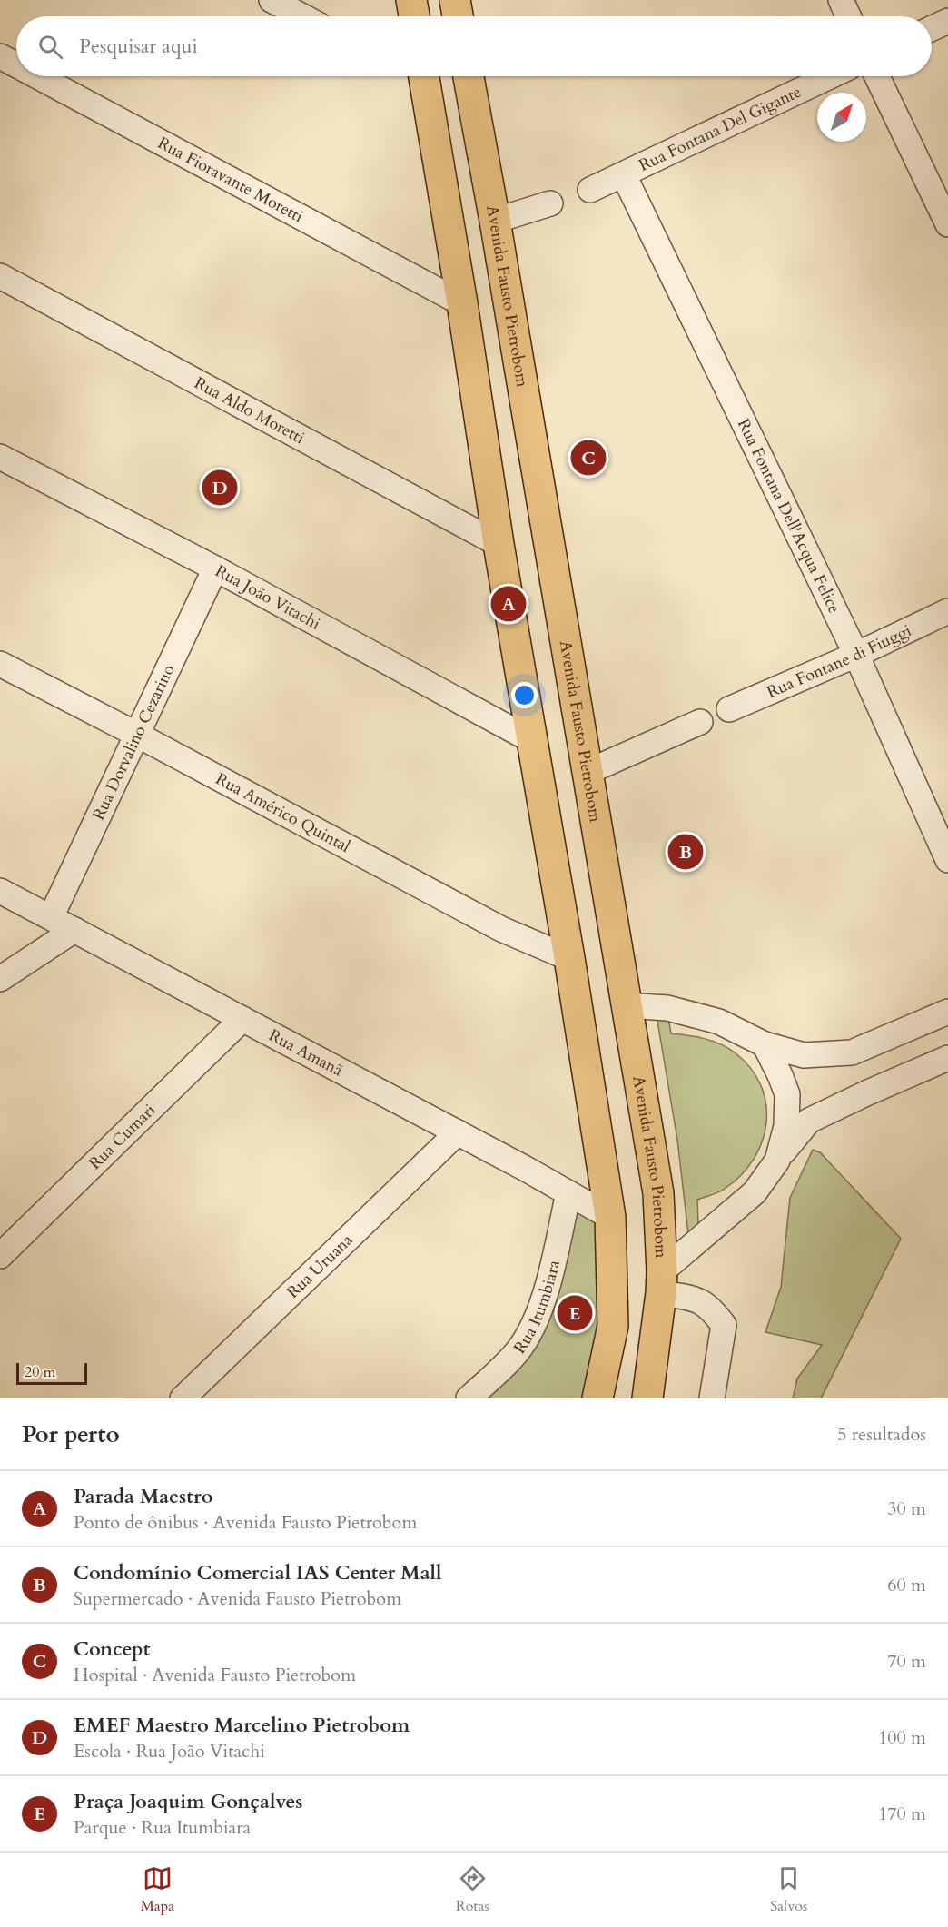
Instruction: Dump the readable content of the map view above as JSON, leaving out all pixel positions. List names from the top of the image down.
{
  "streets": {
    "main road": ["Avenida Fausto Pietrobom"],
    "street": [
      "Rua Fontana Del Gigante",
      "Rua Fioravante Moretti",
      "Rua Aldo Moretti",
      "Rua Fontana Dell'Acqua Felice",
      "Rua João Vitachi",
      "Rua Fontane di Fiuggi",
      "Rua Dorvalino Cezarino",
      "Rua Américo Quintal",
      "Rua Amanã",
      "Rua Cumari",
      "Rua Uruana",
      "Rua Itumbiara"
    ]
  },
  "crossings": [
    ["Rua Fontana Del Gigante", "Rua Fontana Dell'Acqua Felice"],
    ["Rua Fontana Dell'Acqua Felice", "Rua Fontane di Fiuggi"],
    ["Rua João Vitachi", "Rua Dorvalino Cezarino"],
    ["Rua Dorvalino Cezarino", "Rua Américo Quintal"],
    ["Rua Dorvalino Cezarino", "Rua Amanã"],
    ["Rua Amanã", "Rua Cumari"],
    ["Rua Amanã", "Rua Uruana"],
    ["Rua Amanã", "Rua Itumbiara"]
  ],
  "scale_bar": "20 m",
  "north": "top right",
  "page": {
    "search": "Pesquisar aqui",
    "pins": [
      "C",
      "D",
      "A",
      "B",
      "E"
    ],
    "scale": "20 m",
    "heading": ["Por perto", "5 resultados"],
    "list": [
      {
        "mark": "A",
        "name": "Parada Maestro",
        "note": "Ponto de ônibus · Avenida Fausto Pietrobom",
        "value": "30 m"
      },
      {
        "mark": "B",
        "name": "Condomínio Comercial IAS Center Mall",
        "note": "Supermercado · Avenida Fausto Pietrobom",
        "value": "60 m"
      },
      {
        "mark": "C",
        "name": "Concept",
        "note": "Hospital · Avenida Fausto Pietrobom",
        "value": "70 m"
      },
      {
        "mark": "D",
        "name": "EMEF Maestro Marcelino Pietrobom",
        "note": "Escola · Rua João Vitachi",
        "value": "100 m"
      },
      {
        "mark": "E",
        "name": "Praça Joaquim Gonçalves",
        "note": "Parque · Rua Itumbiara",
        "value": "170 m"
      }
    ],
    "nav": ["Mapa", "Rotas", "Salvos"]
  }
}
